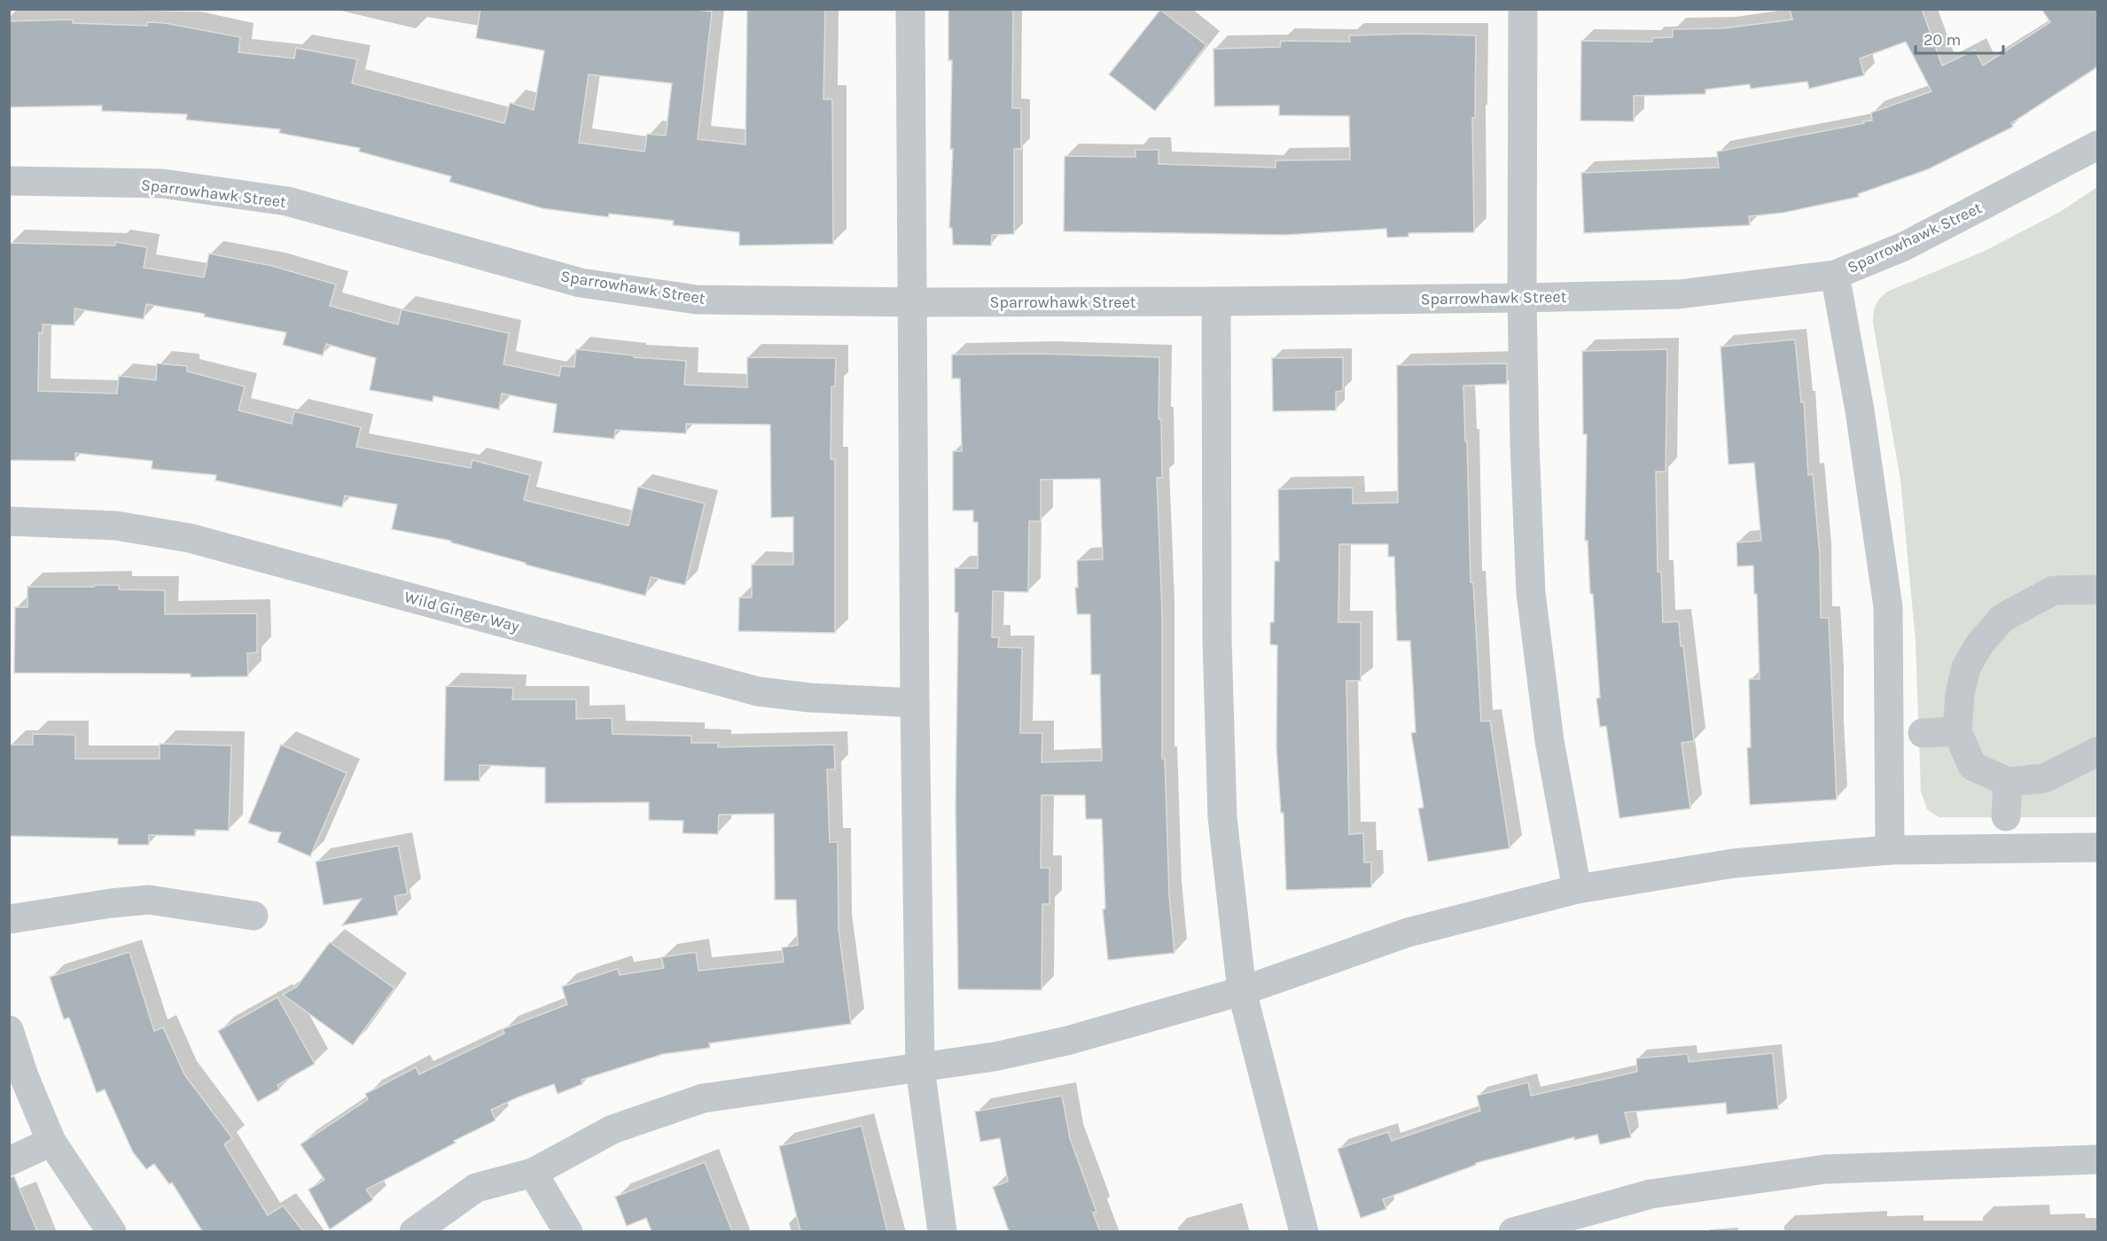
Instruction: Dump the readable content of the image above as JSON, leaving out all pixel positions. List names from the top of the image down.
{
  "streets": {
    "street": ["Sparrowhawk Street", "Wild Ginger Way"]
  },
  "scale_bar": "20 m"
}
